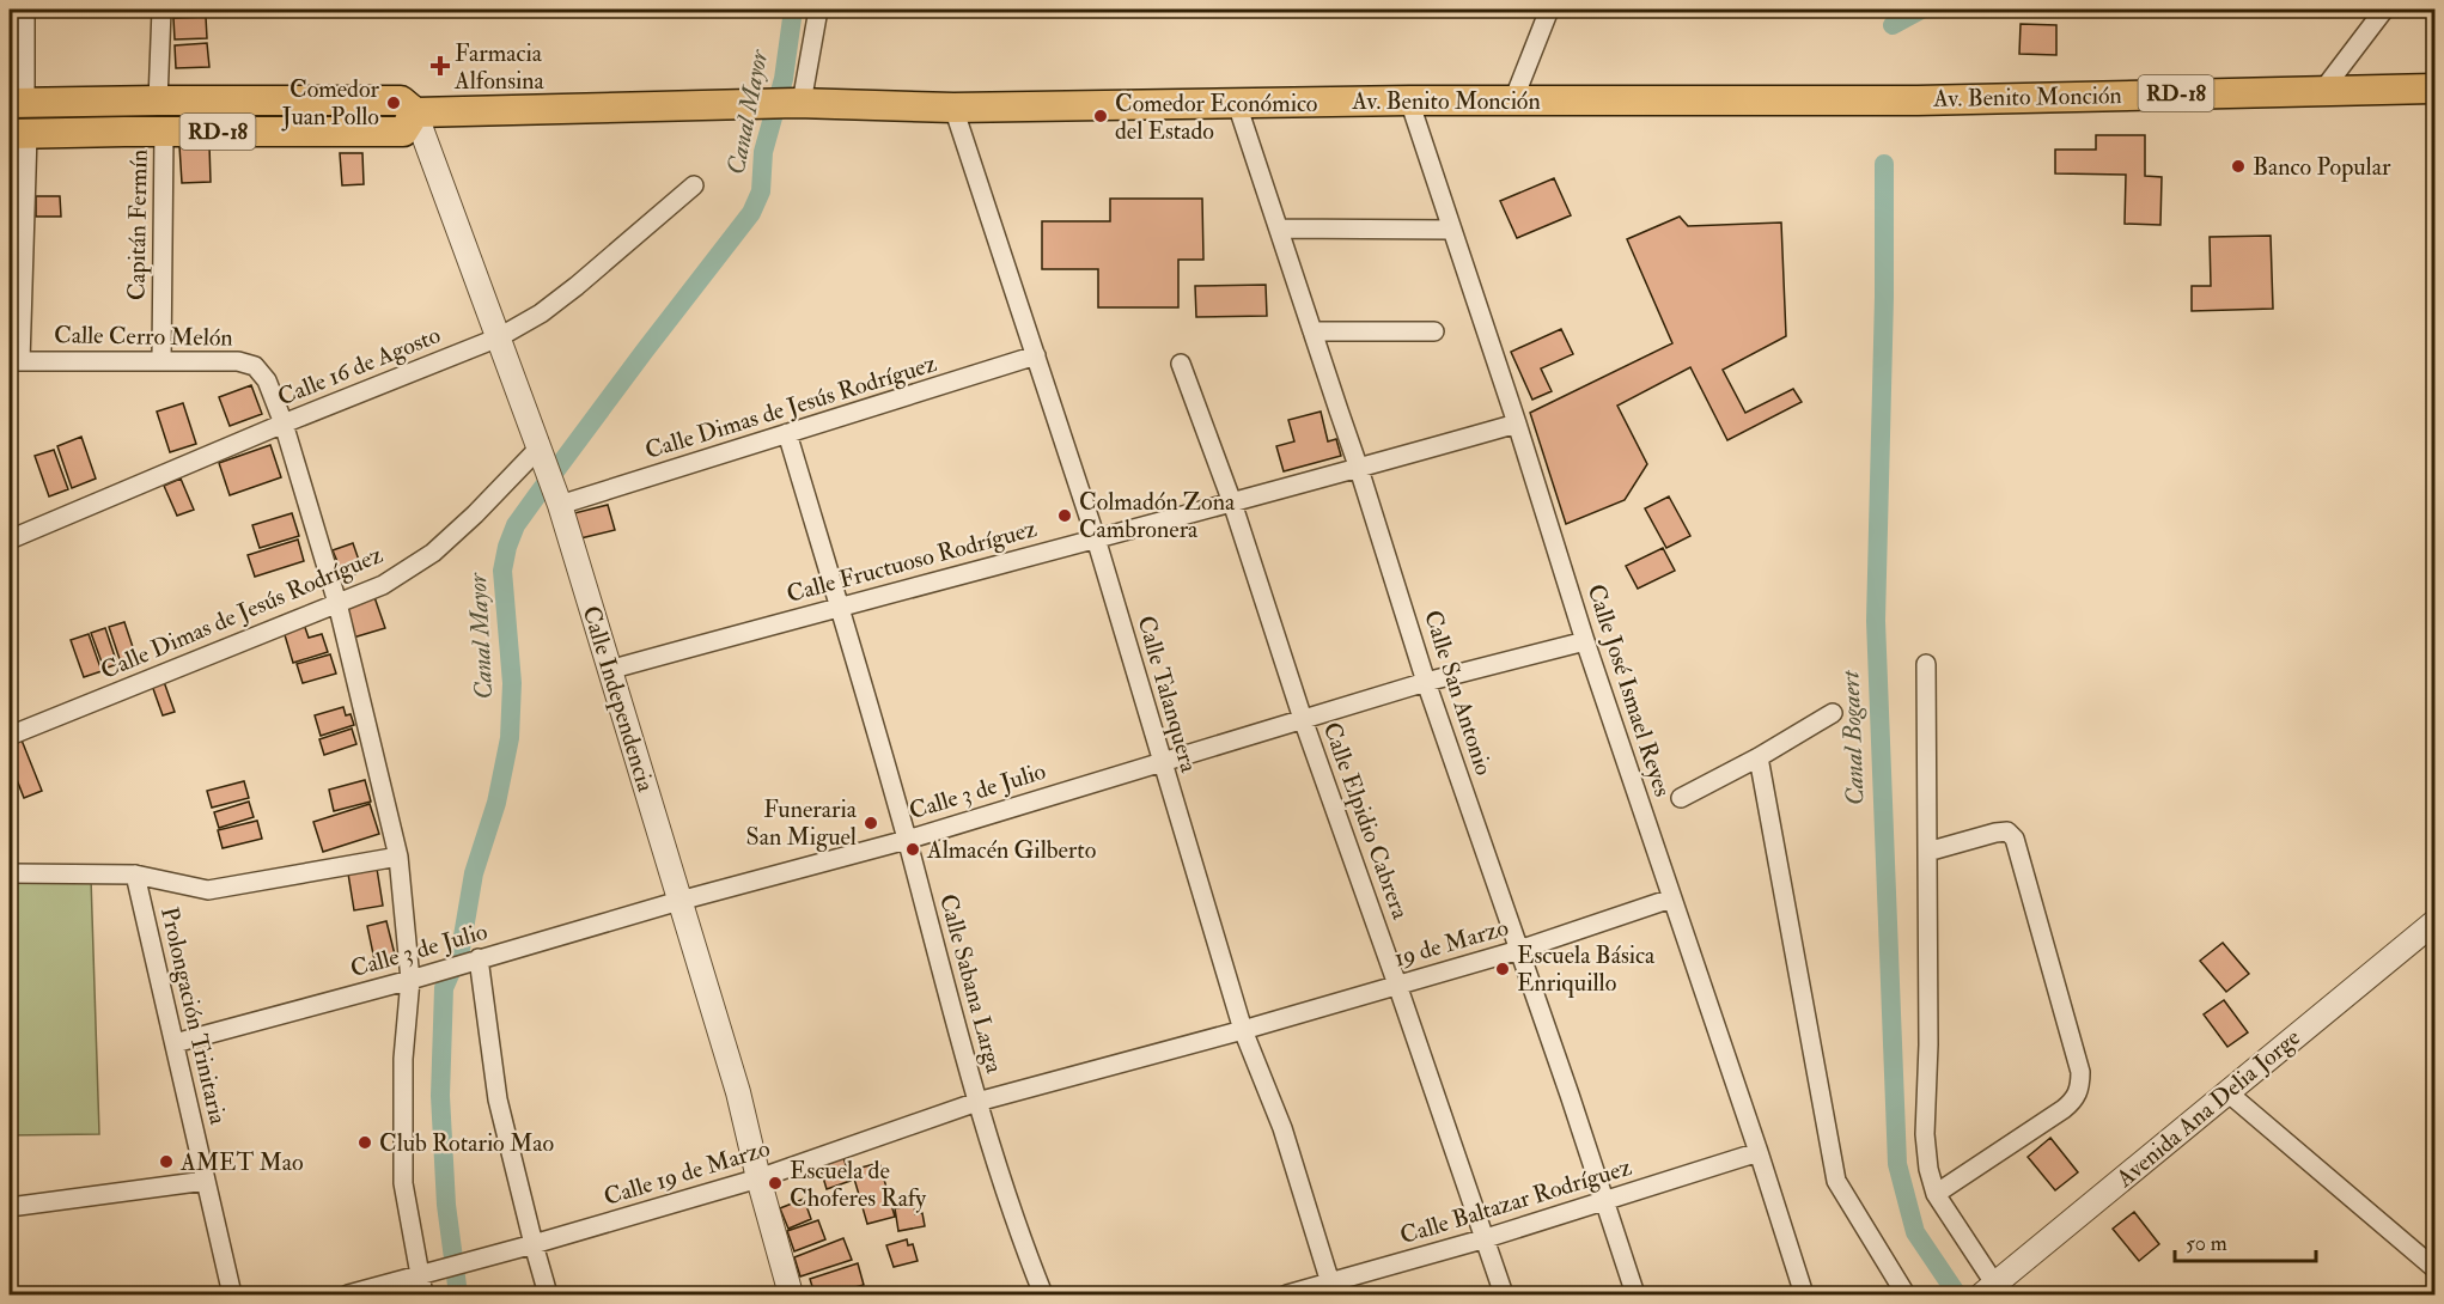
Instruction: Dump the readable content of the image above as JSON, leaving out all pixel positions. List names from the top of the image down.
{
  "streets": {
    "main road": ["RD-18", "Av. Benito Monción"],
    "street": [
      "Capitán Fermín",
      "Calle Cerro Melón",
      "Calle 16 de Agosto",
      "Calle Dimas de Jesús Rodríguez",
      "Calle Fructuoso Rodríguez",
      "Calle José Ismael Reyes",
      "Calle San Antonio",
      "Calle Talanquera",
      "Calle Independencia",
      "Calle 3 de Julio",
      "Calle Elpidio Cabrera",
      "19 de Marzo",
      "Calle Sabana Larga",
      "Prolongación Trinitaria",
      "Avenida Ana Delia Jorge",
      "Calle 19 de Marzo",
      "Calle Baltazar Rodríguez"
    ]
  },
  "crossings": [
    ["RD-18", "Av. Benito Monción"],
    ["RD-18", "Capitán Fermín"],
    ["RD-18", "Calle Independencia"],
    ["Av. Benito Monción", "Calle José Ismael Reyes"],
    ["Av. Benito Monción", "Calle San Antonio"],
    ["Av. Benito Monción", "Calle Talanquera"],
    ["Av. Benito Monción", "Calle Independencia"],
    ["Capitán Fermín", "Calle Cerro Melón"],
    ["Calle Cerro Melón", "Calle 16 de Agosto"],
    ["Calle 16 de Agosto", "Calle Independencia"],
    ["Calle Dimas de Jesús Rodríguez", "Calle Talanquera"],
    ["Calle Dimas de Jesús Rodríguez", "Calle Independencia"],
    ["Calle Dimas de Jesús Rodríguez", "Calle Sabana Larga"],
    ["Calle Fructuoso Rodríguez", "Calle José Ismael Reyes"],
    ["Calle Fructuoso Rodríguez", "Calle San Antonio"],
    ["Calle Fructuoso Rodríguez", "Calle Talanquera"],
    ["Calle Fructuoso Rodríguez", "Calle Independencia"],
    ["Calle Fructuoso Rodríguez", "Calle Elpidio Cabrera"],
    ["Calle Fructuoso Rodríguez", "Calle Sabana Larga"],
    ["Calle José Ismael Reyes", "Calle 3 de Julio"],
    ["Calle José Ismael Reyes", "19 de Marzo"],
    ["Calle José Ismael Reyes", "Calle Baltazar Rodríguez"],
    ["Calle San Antonio", "Calle 3 de Julio"],
    ["Calle San Antonio", "19 de Marzo"],
    ["Calle San Antonio", "Calle Baltazar Rodríguez"],
    ["Calle Talanquera", "Calle 3 de Julio"],
    ["Calle Talanquera", "19 de Marzo"],
    ["Calle Talanquera", "Calle 19 de Marzo"],
    ["Calle Talanquera", "Calle Baltazar Rodríguez"],
    ["Calle Independencia", "Calle 3 de Julio"],
    ["Calle Independencia", "Calle 19 de Marzo"],
    ["Calle 3 de Julio", "Calle Elpidio Cabrera"],
    ["Calle 3 de Julio", "Calle Sabana Larga"],
    ["Calle 3 de Julio", "Prolongación Trinitaria"],
    ["Calle Elpidio Cabrera", "19 de Marzo"],
    ["Calle Elpidio Cabrera", "Calle Baltazar Rodríguez"],
    ["19 de Marzo", "Calle 19 de Marzo"],
    ["Calle Sabana Larga", "Calle 19 de Marzo"]
  ],
  "water": ["Canal Mayor", "Canal Bogaert"],
  "places": {
    "health": ["Farmacia Alfonsina"],
    "other": [
      "Comedor Juan Pollo",
      "Comedor Económico del Estado",
      "Banco Popular",
      "Colmadón Zona Cambronera",
      "Funeraria San Miguel",
      "Almacén Gilberto",
      "Escuela Básica Enriquillo",
      "Club Rotario Mao",
      "AMET Mao",
      "Escuela de Choferes Rafy"
    ]
  },
  "scale_bar": "50 m"
}
